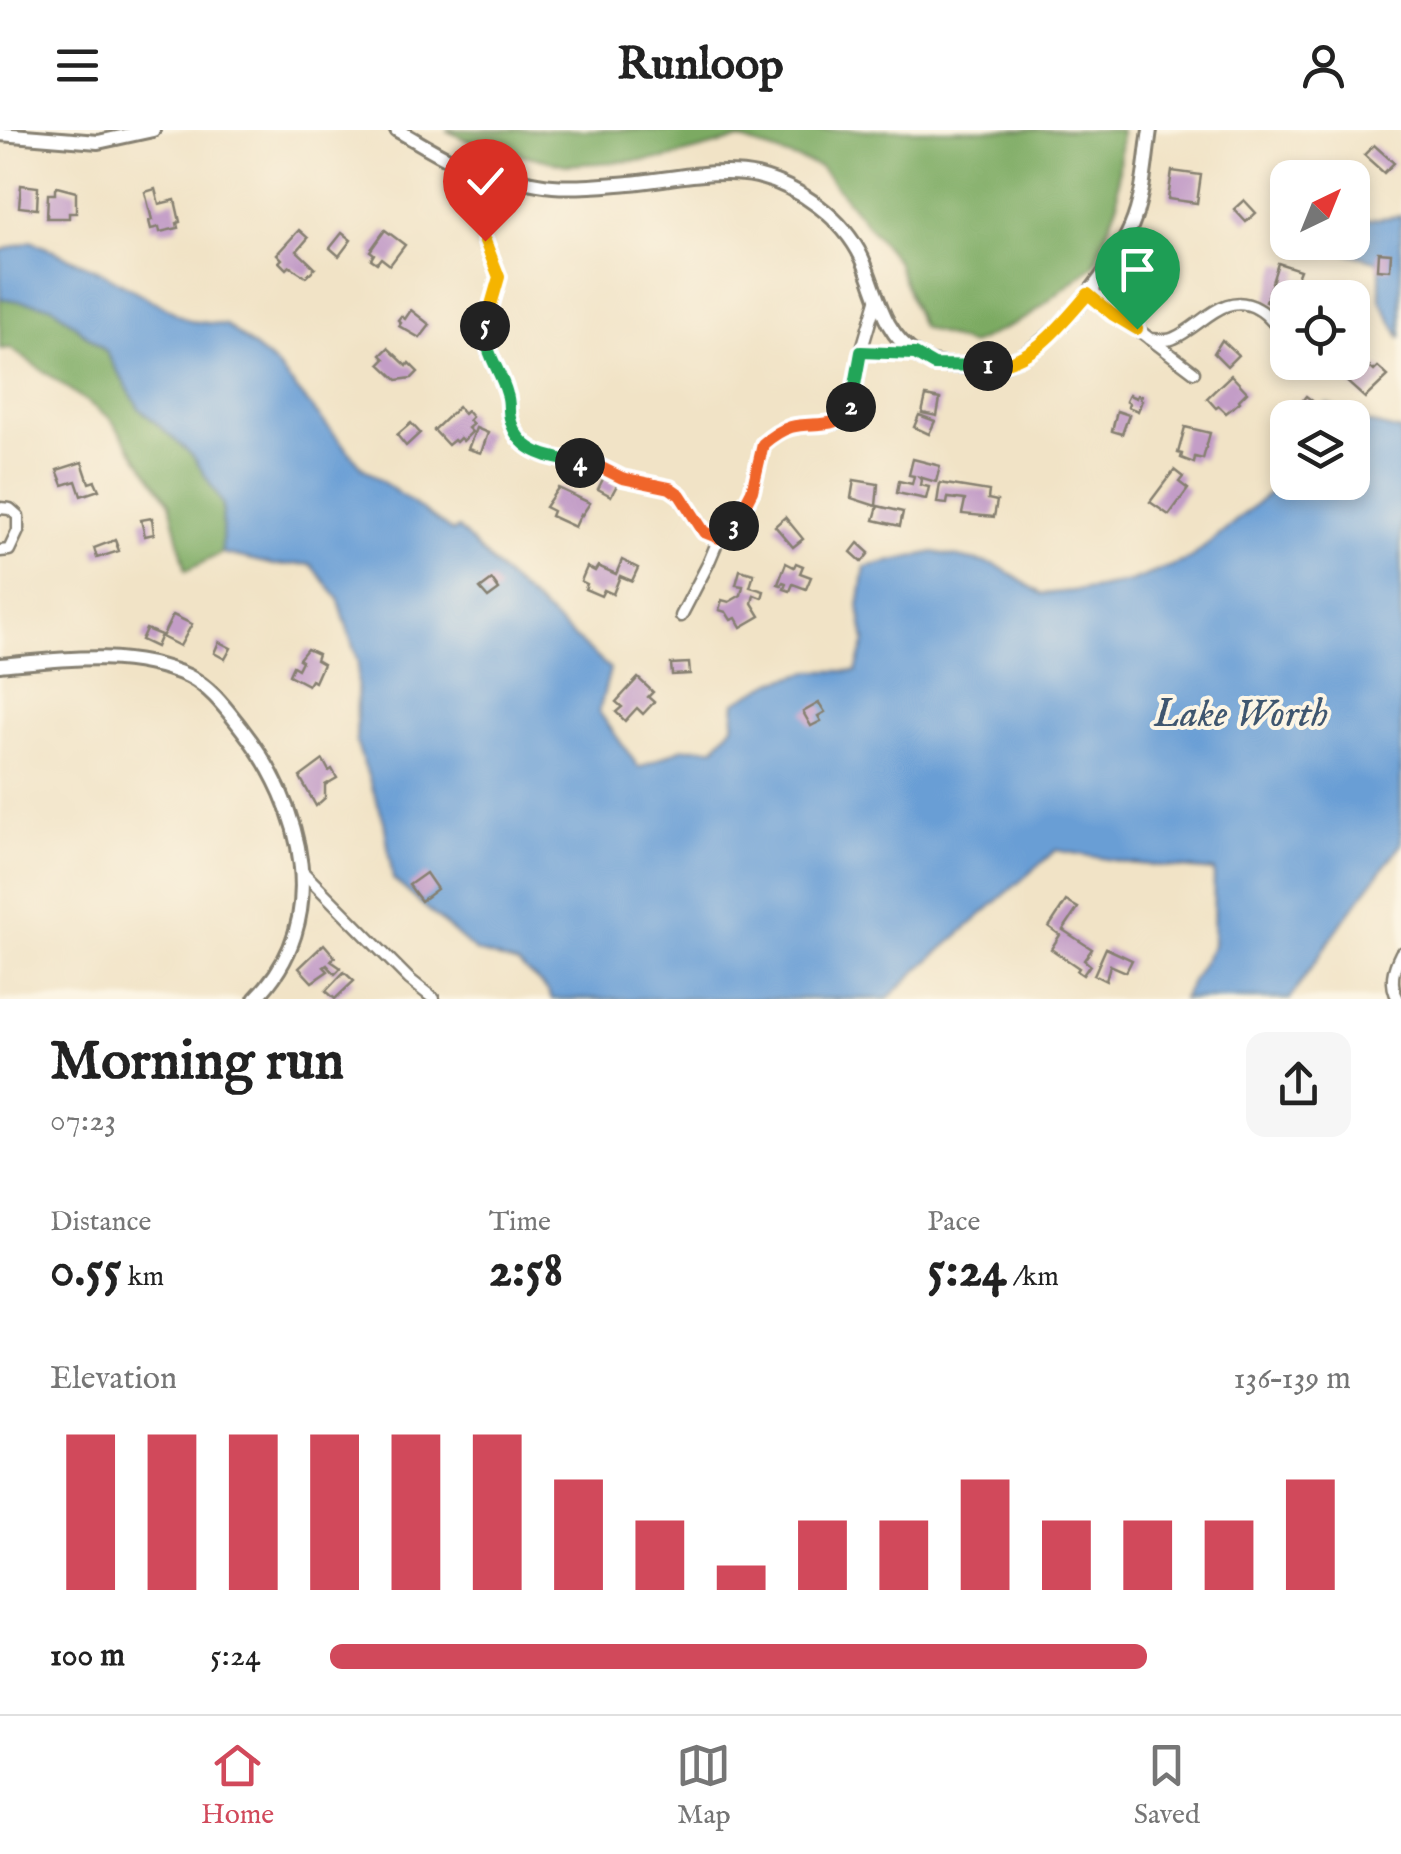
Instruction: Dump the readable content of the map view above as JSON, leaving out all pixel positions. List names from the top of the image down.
{
  "water": ["Lake Worth"],
  "north": "top right",
  "page": {
    "header": "Runloop",
    "pins": [
      "5",
      "1",
      "2",
      "4",
      "3"
    ],
    "heading": ["Morning run", "07:23"],
    "stats": [
      ["Distance", "0.55 km"],
      ["Time", "2:58"],
      ["Pace", "5:24 /km"]
    ],
    "chart": ["Elevation", "136–139 m"],
    "list": [
      {
        "name": "100 m",
        "note": "5:24"
      }
    ],
    "tabs": ["Home", "Map", "Saved"]
  }
}
